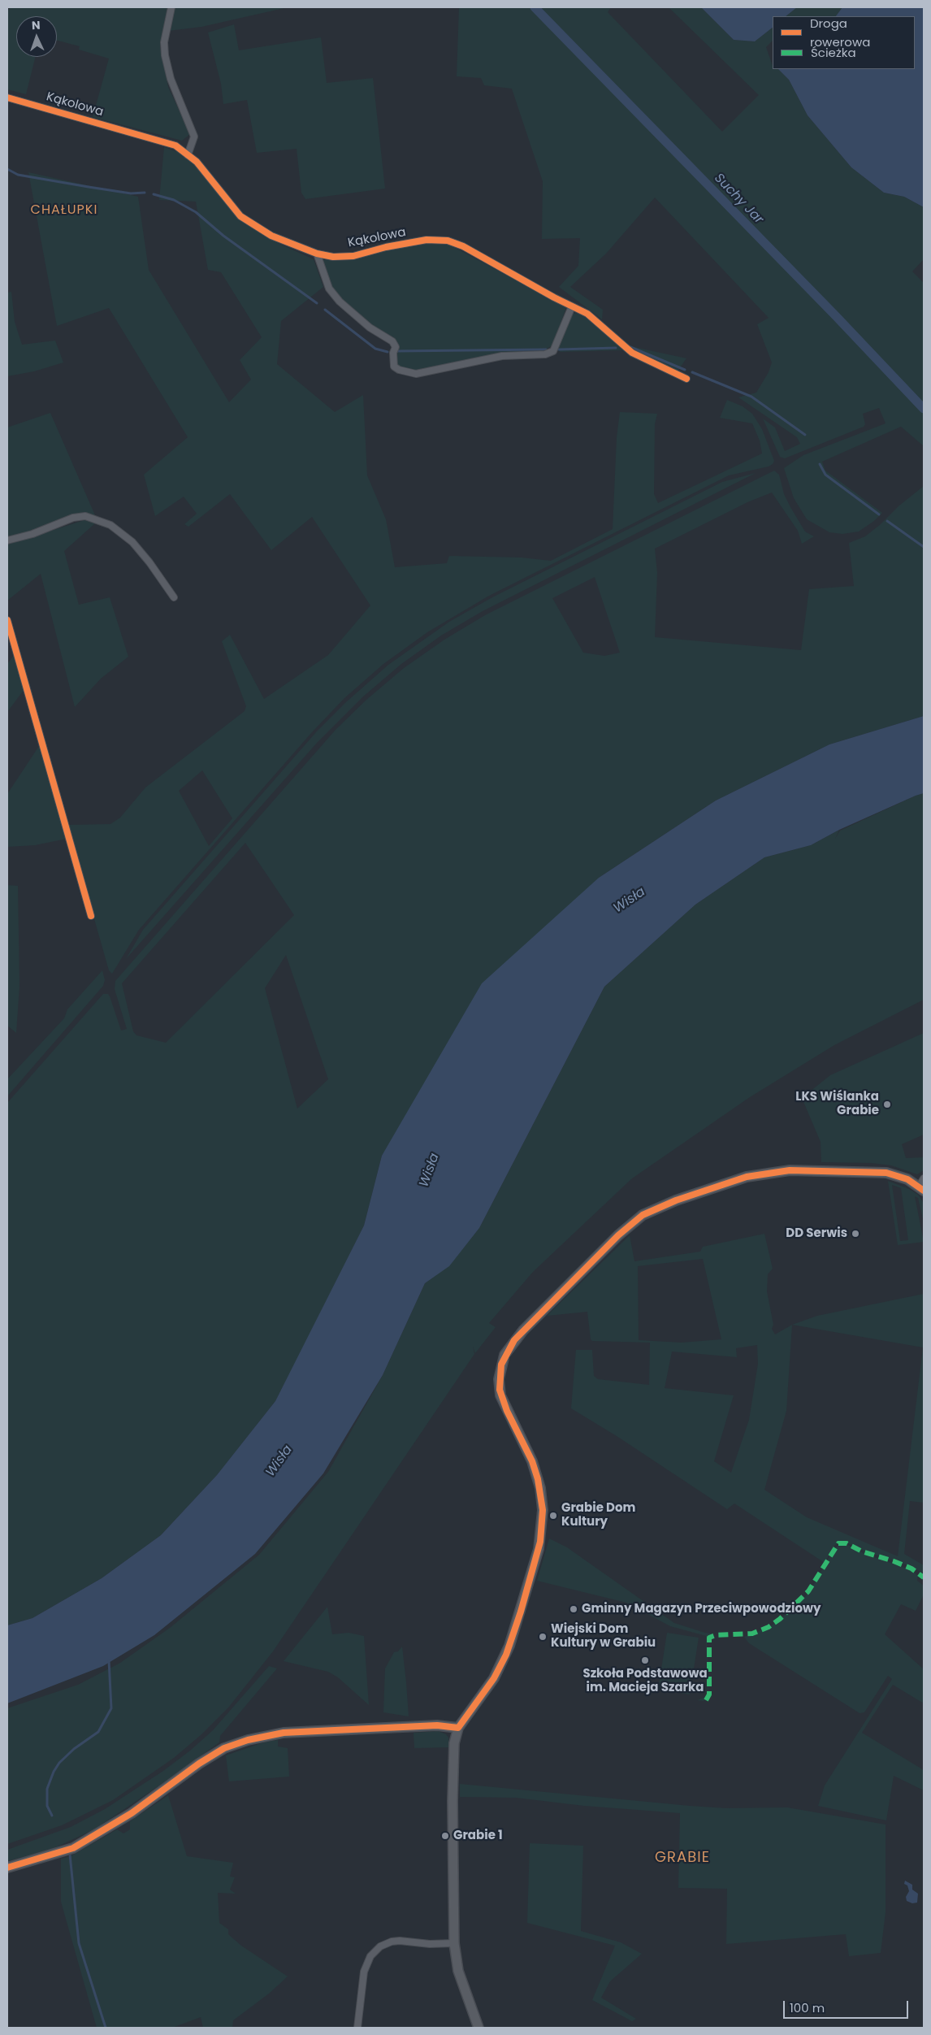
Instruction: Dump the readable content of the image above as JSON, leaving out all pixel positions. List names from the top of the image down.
{
  "streets": {
    "street": ["Kąkolowa"]
  },
  "districts": ["CHAŁUPKI", "GRABIE"],
  "water": ["Suchy Jar", "Wisła"],
  "places": [
    "LKS Wiślanka Grabie",
    "DD Serwis",
    "Grabie Dom Kultury",
    "Gminny Magazyn Przeciwpowodziowy",
    "Wiejski Dom Kultury w Grabiu",
    "Szkoła Podstawowa im. Macieja Szarka",
    "Grabie 1"
  ],
  "legend": ["Droga rowerowa", "Ścieżka"],
  "scale_bar": "100 m",
  "north": "top"
}
